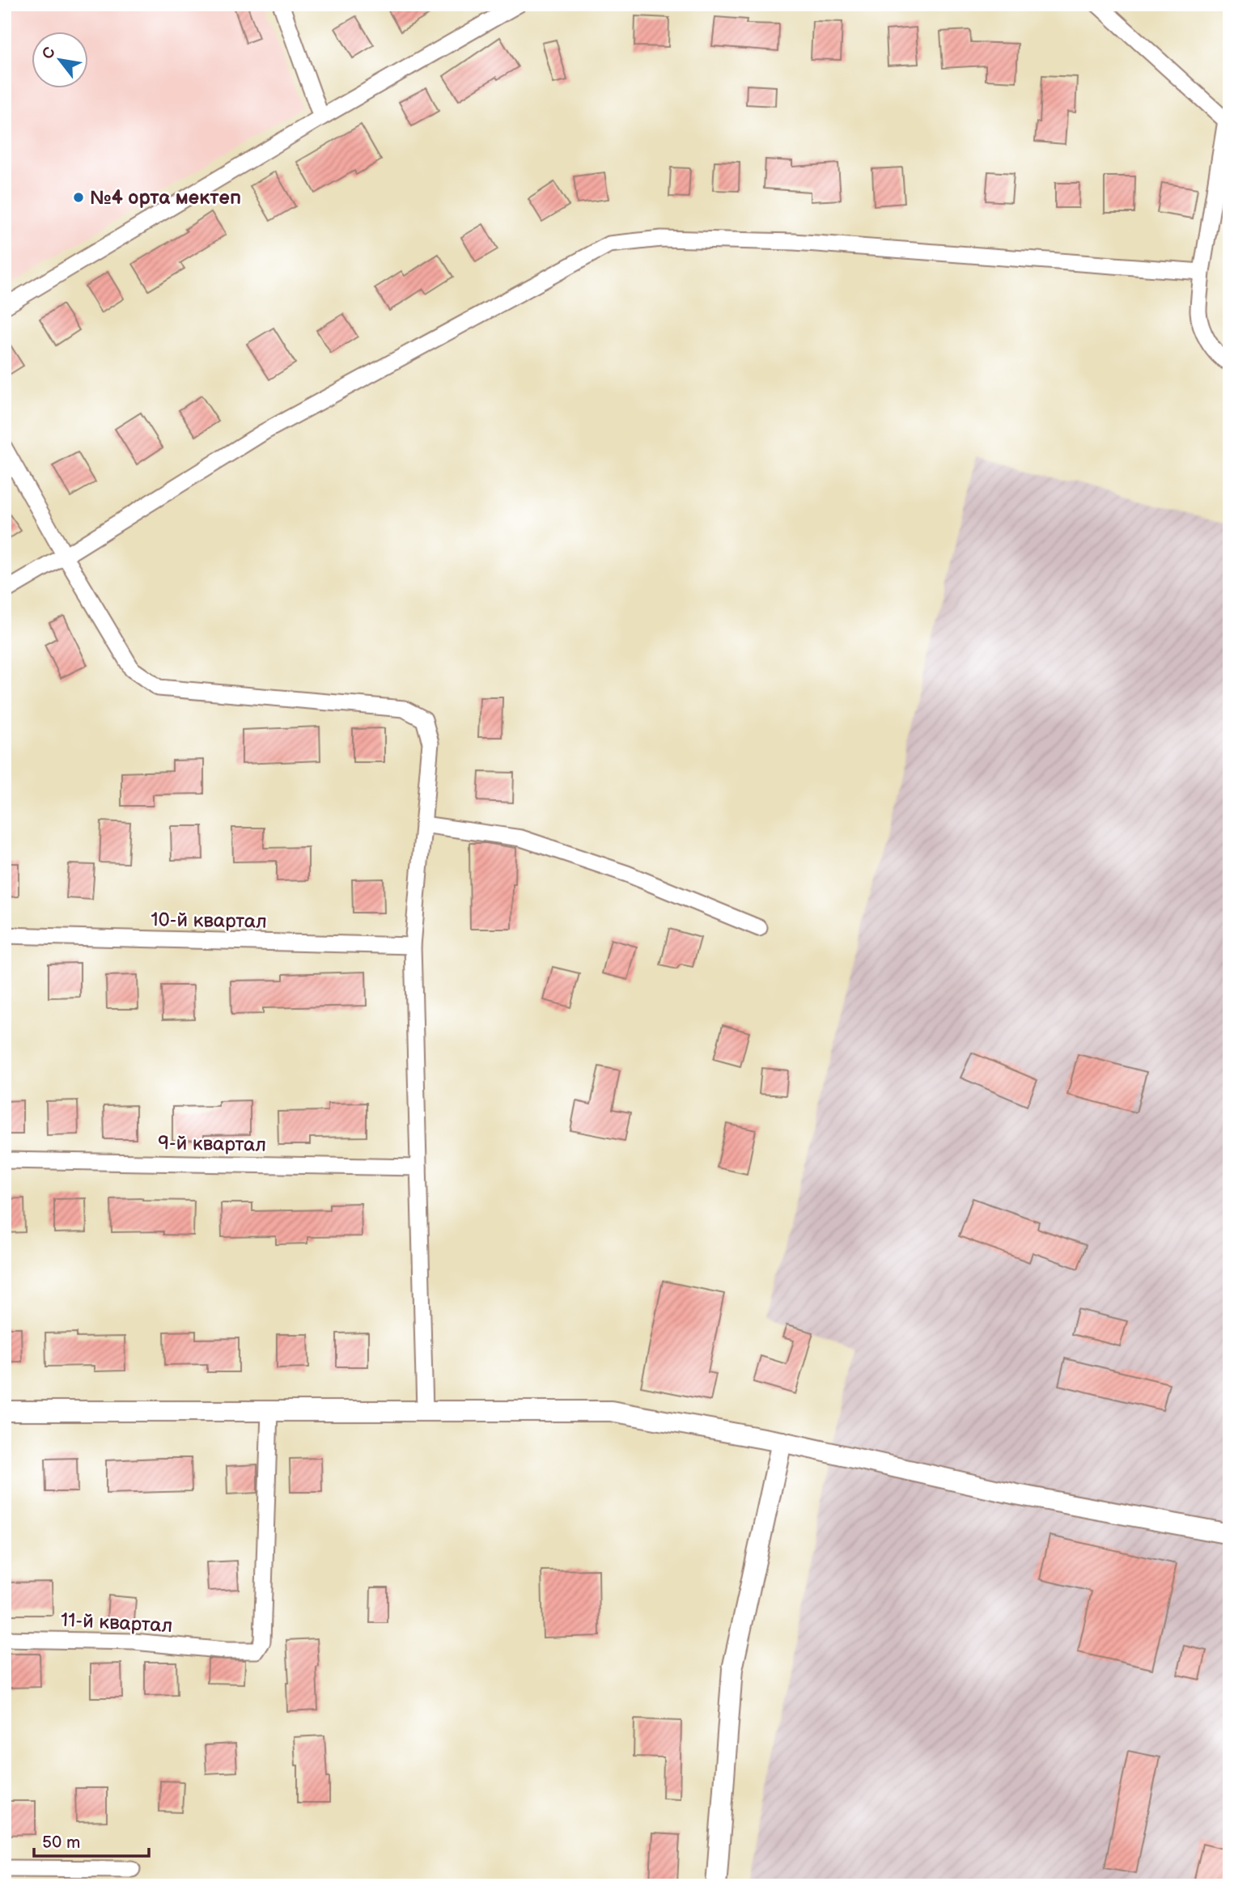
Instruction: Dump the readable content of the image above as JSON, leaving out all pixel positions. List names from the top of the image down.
{
  "streets": {
    "street": ["10-й квартал", "9-й квартал", "11-й квартал"]
  },
  "places": ["№4 орта мектеп"],
  "scale_bar": "50 m",
  "north": "top left"
}
